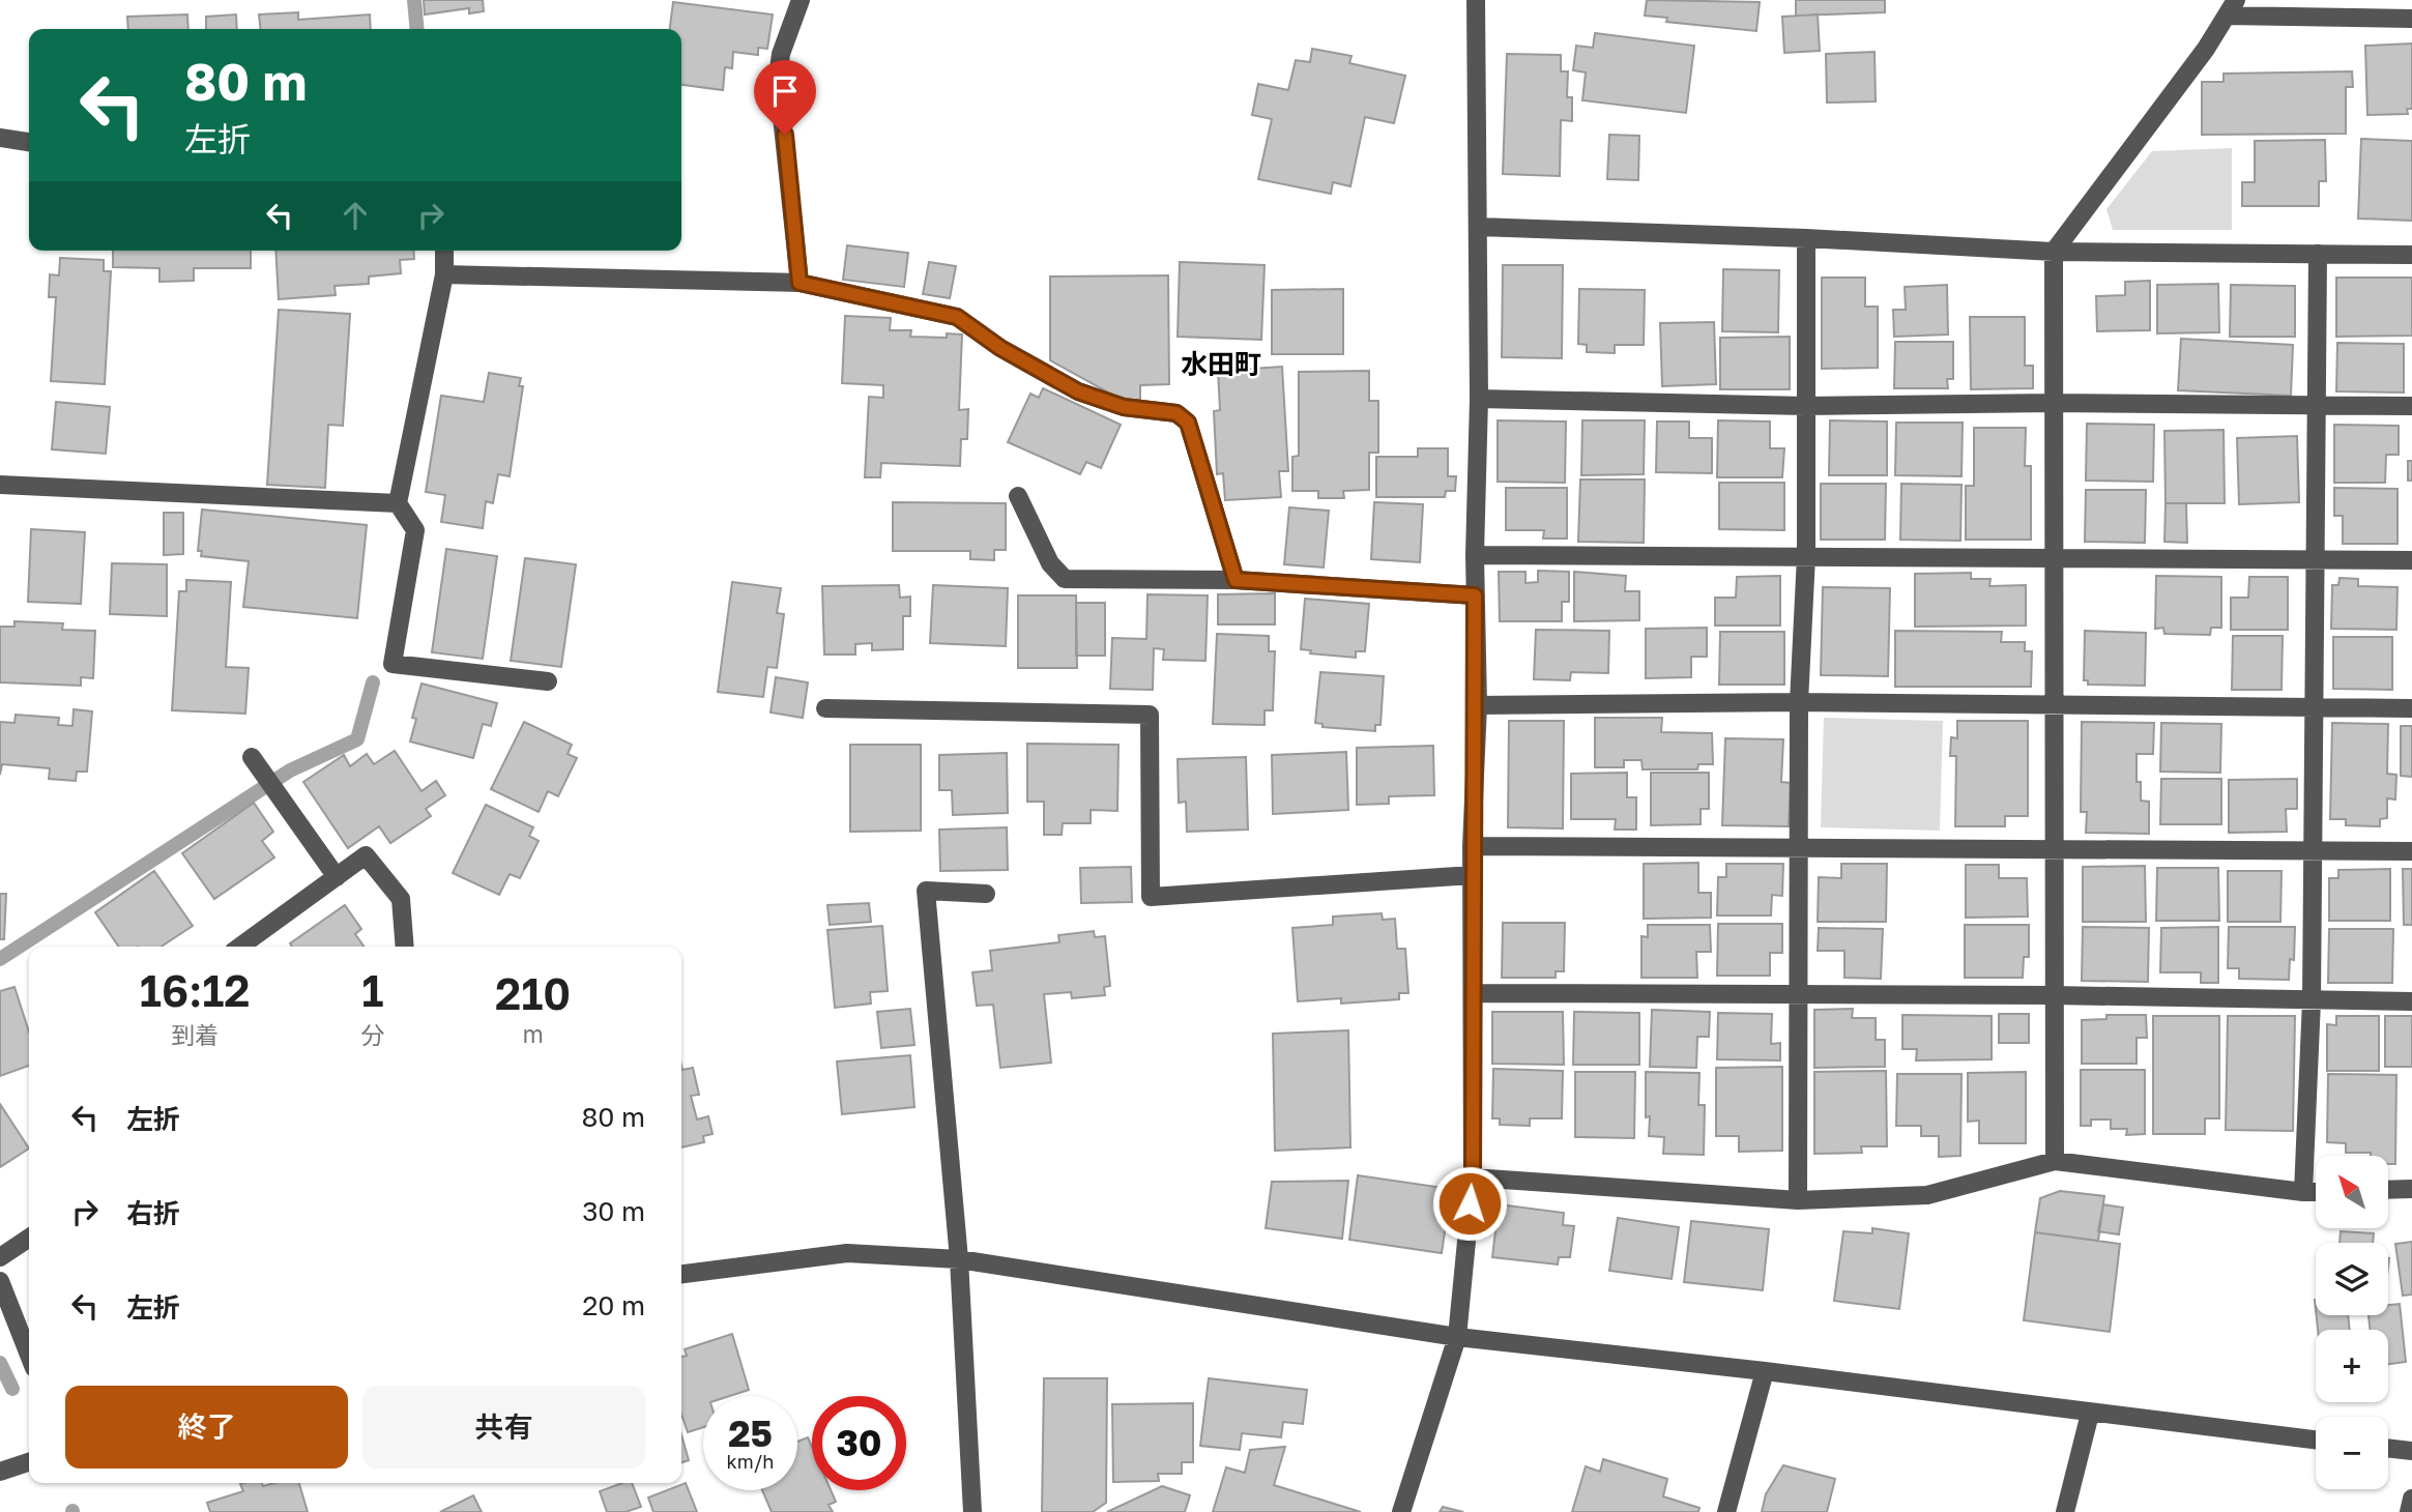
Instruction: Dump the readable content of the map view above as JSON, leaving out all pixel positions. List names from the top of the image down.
{
  "districts": ["水田町"],
  "north": "top left",
  "page": {
    "turn": ["80 m", "左折"],
    "eta": [
      "16:12",
      "到着",
      "1",
      "分",
      "210",
      "m"
    ],
    "list": [
      {
        "name": "左折",
        "value": "80 m"
      },
      {
        "name": "右折",
        "value": "30 m"
      },
      {
        "name": "左折",
        "value": "20 m"
      }
    ],
    "map_buttons": ["+", "−"],
    "buttons": ["終了", "共有"],
    "speed": "25 km/h",
    "limit": "30"
  }
}
